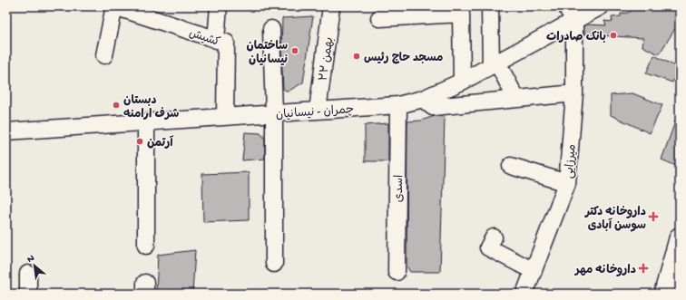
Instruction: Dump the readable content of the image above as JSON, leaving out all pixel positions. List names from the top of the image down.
{
  "streets": {
    "street": [
      "کشیش",
      "۲۲ بهمن",
      "چمران - نیسانیان",
      "میرزایی",
      "اسدی"
    ]
  },
  "crossings": [
    ["کشیش", "چمران - نیسانیان"],
    ["۲۲ بهمن", "چمران - نیسانیان"],
    ["چمران - نیسانیان", "میرزایی"],
    ["چمران - نیسانیان", "اسدی"]
  ],
  "places": {
    "other": [
      "بانک صادرات",
      "ساختمان نیسانیان",
      "مسجد حاج رئیس",
      "دبستان شرف ارامنه",
      "آرتمن"
    ],
    "health": ["داروخانه دکتر سوسن آبادی", "داروخانه مهر"]
  },
  "north": "top left"
}
